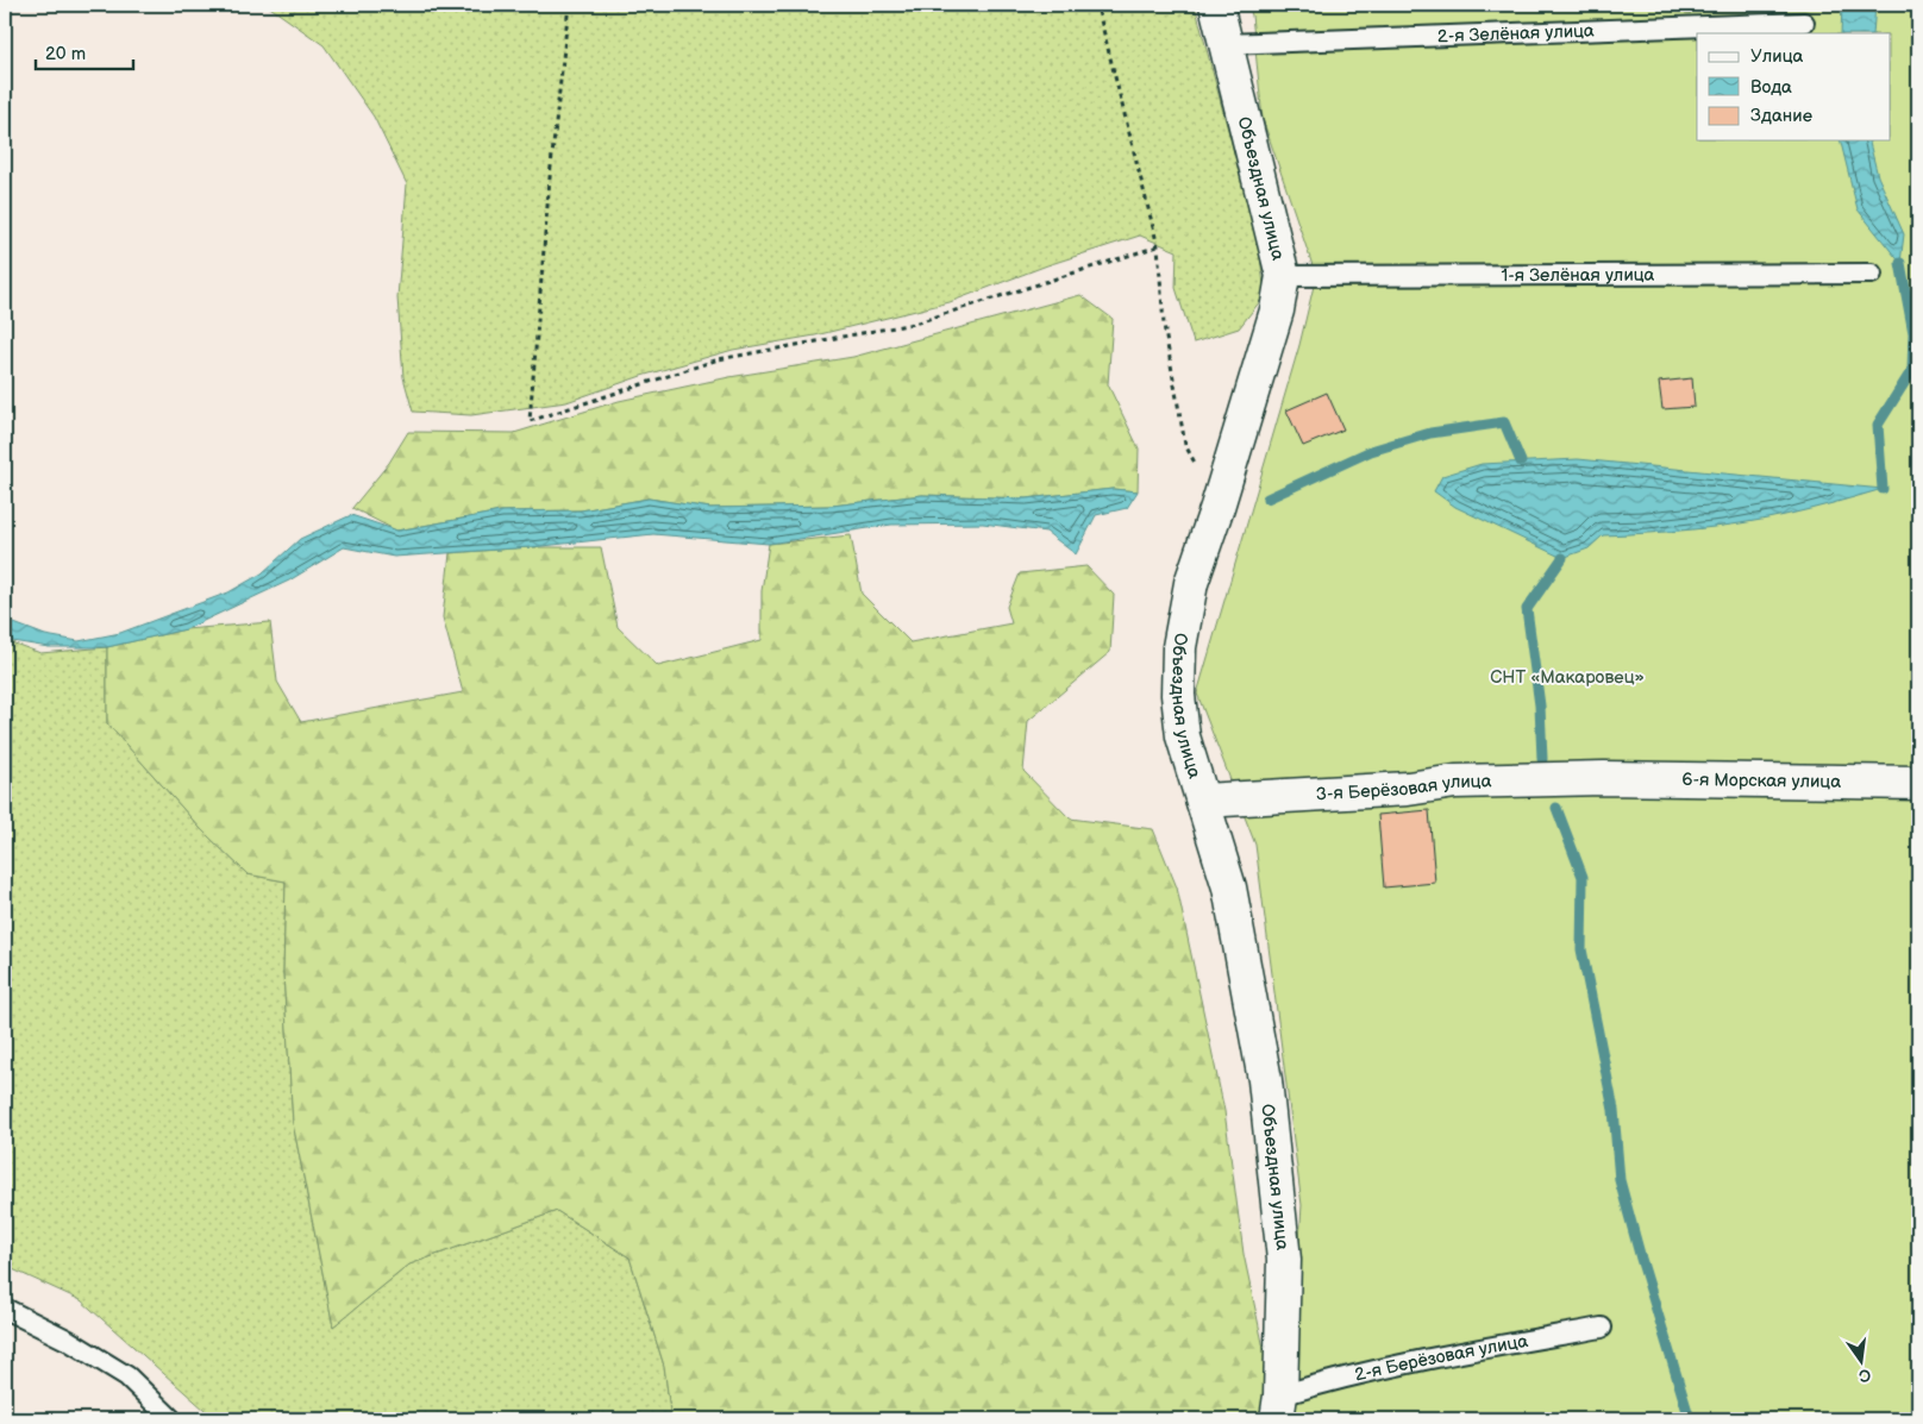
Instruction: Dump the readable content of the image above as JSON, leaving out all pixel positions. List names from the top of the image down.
{
  "streets": {
    "street": ["Объездная улица", "6-я Морская улица", "3-я Берёзовая улица"],
    "lane": ["2-я Зелёная улица", "1-я Зелёная улица", "2-я Берёзовая улица"]
  },
  "crossings": [
    ["2-я Зелёная улица", "Объездная улица"],
    ["Объездная улица", "1-я Зелёная улица"],
    ["Объездная улица", "3-я Берёзовая улица"],
    ["Объездная улица", "2-я Берёзовая улица"],
    ["6-я Морская улица", "3-я Берёзовая улица"]
  ],
  "parks": ["СНТ «Макаровец»"],
  "legend": ["Улица", "Вода", "Здание"],
  "scale_bar": "20 m",
  "north": "bottom"
}
